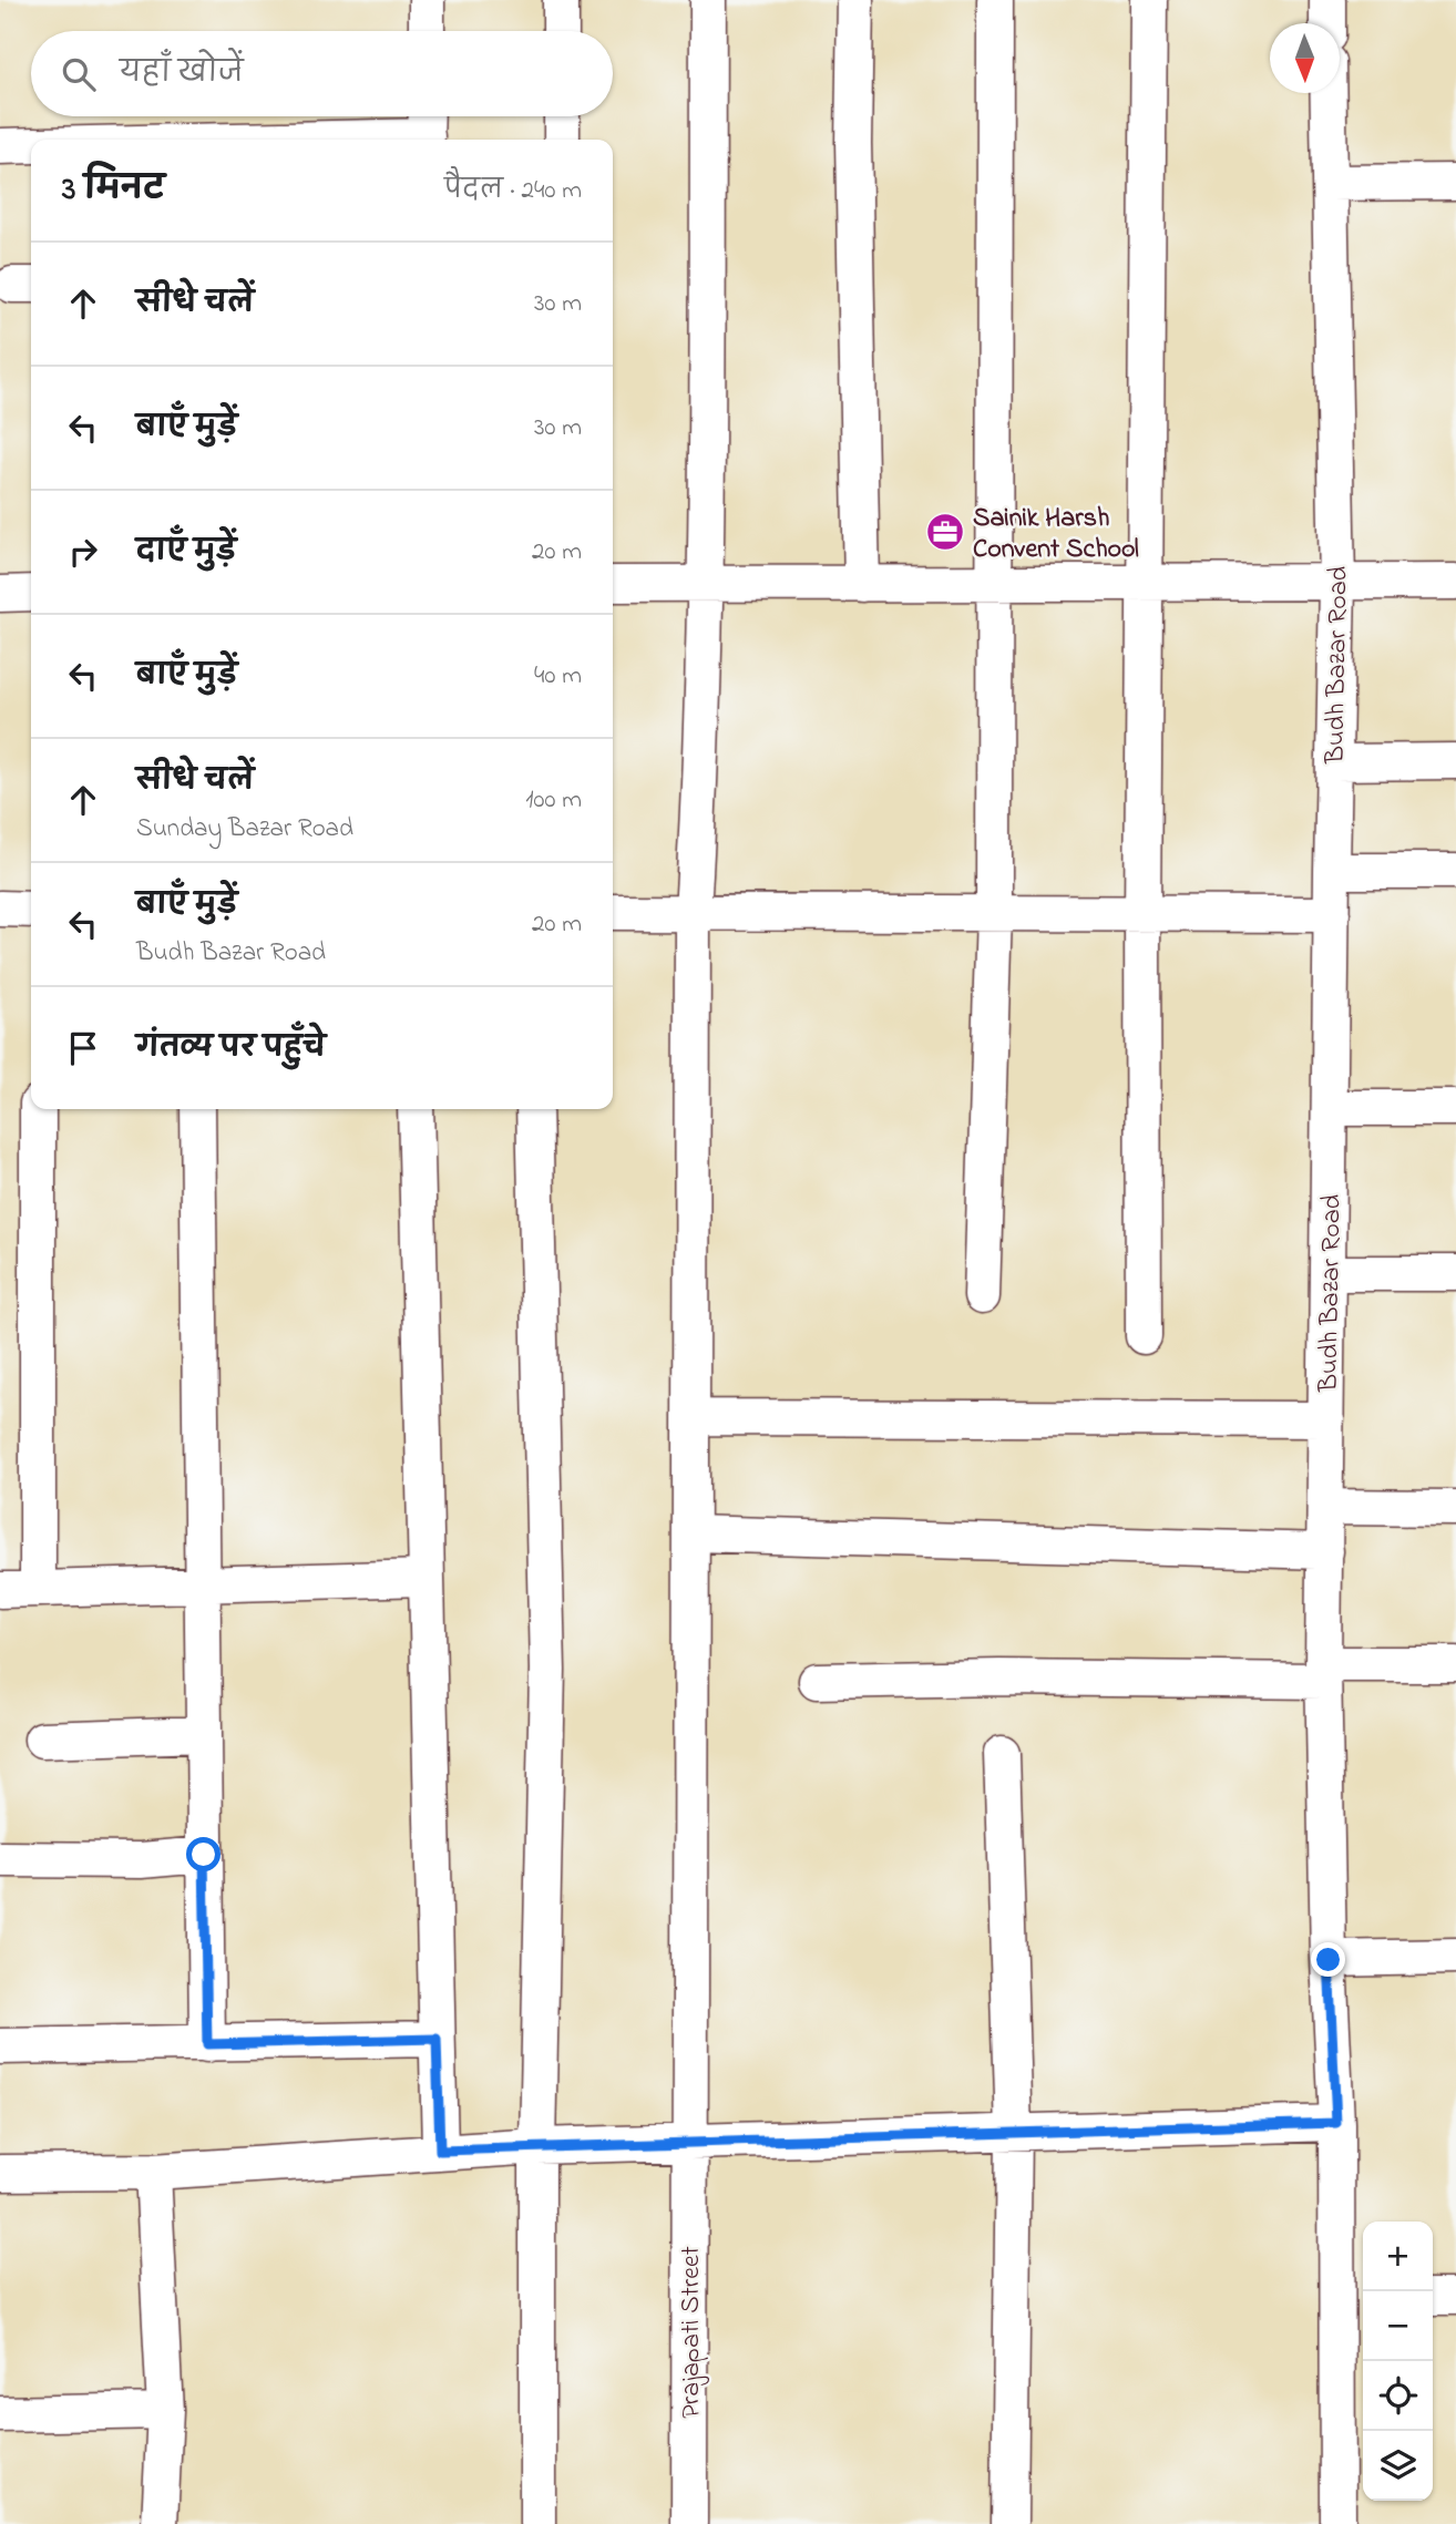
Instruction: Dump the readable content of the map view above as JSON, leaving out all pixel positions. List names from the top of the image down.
{
  "streets": {
    "street": ["Budh Bazar Road", "Prajapati Street"]
  },
  "places": {
    "office": ["Sainik Harsh Convent School"]
  },
  "north": "bottom",
  "page": {
    "search": "यहाँ खोजें",
    "heading": ["3 मिनट", "पैदल · 240 m"],
    "list": [
      ["सीधे चलें", "30 m"],
      ["बाएँ मुड़ें", "30 m"],
      ["दाएँ मुड़ें", "20 m"],
      ["बाएँ मुड़ें", "40 m"],
      ["सीधे चलें", "Sunday Bazar Road", "100 m"],
      ["बाएँ मुड़ें", "Budh Bazar Road", "20 m"],
      "गंतव्य पर पहुँचे"
    ],
    "map_buttons": ["+", "−"]
  }
}
